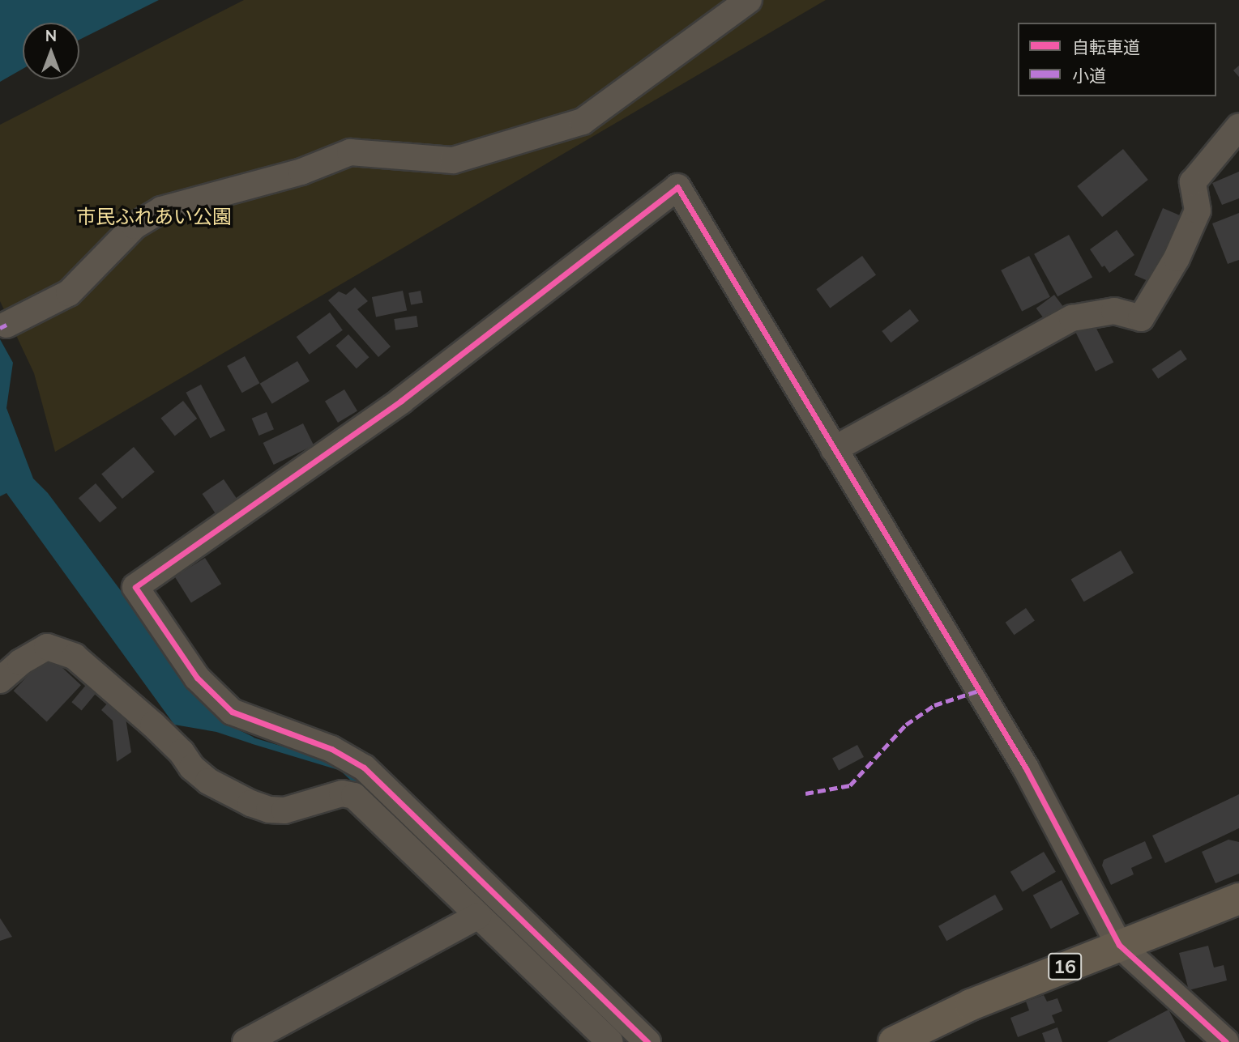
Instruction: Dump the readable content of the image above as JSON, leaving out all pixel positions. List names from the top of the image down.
{
  "streets": {
    "highway": ["16"]
  },
  "parks": ["市民ふれあい公園"],
  "legend": ["自転車道", "小道"],
  "north": "top"
}
